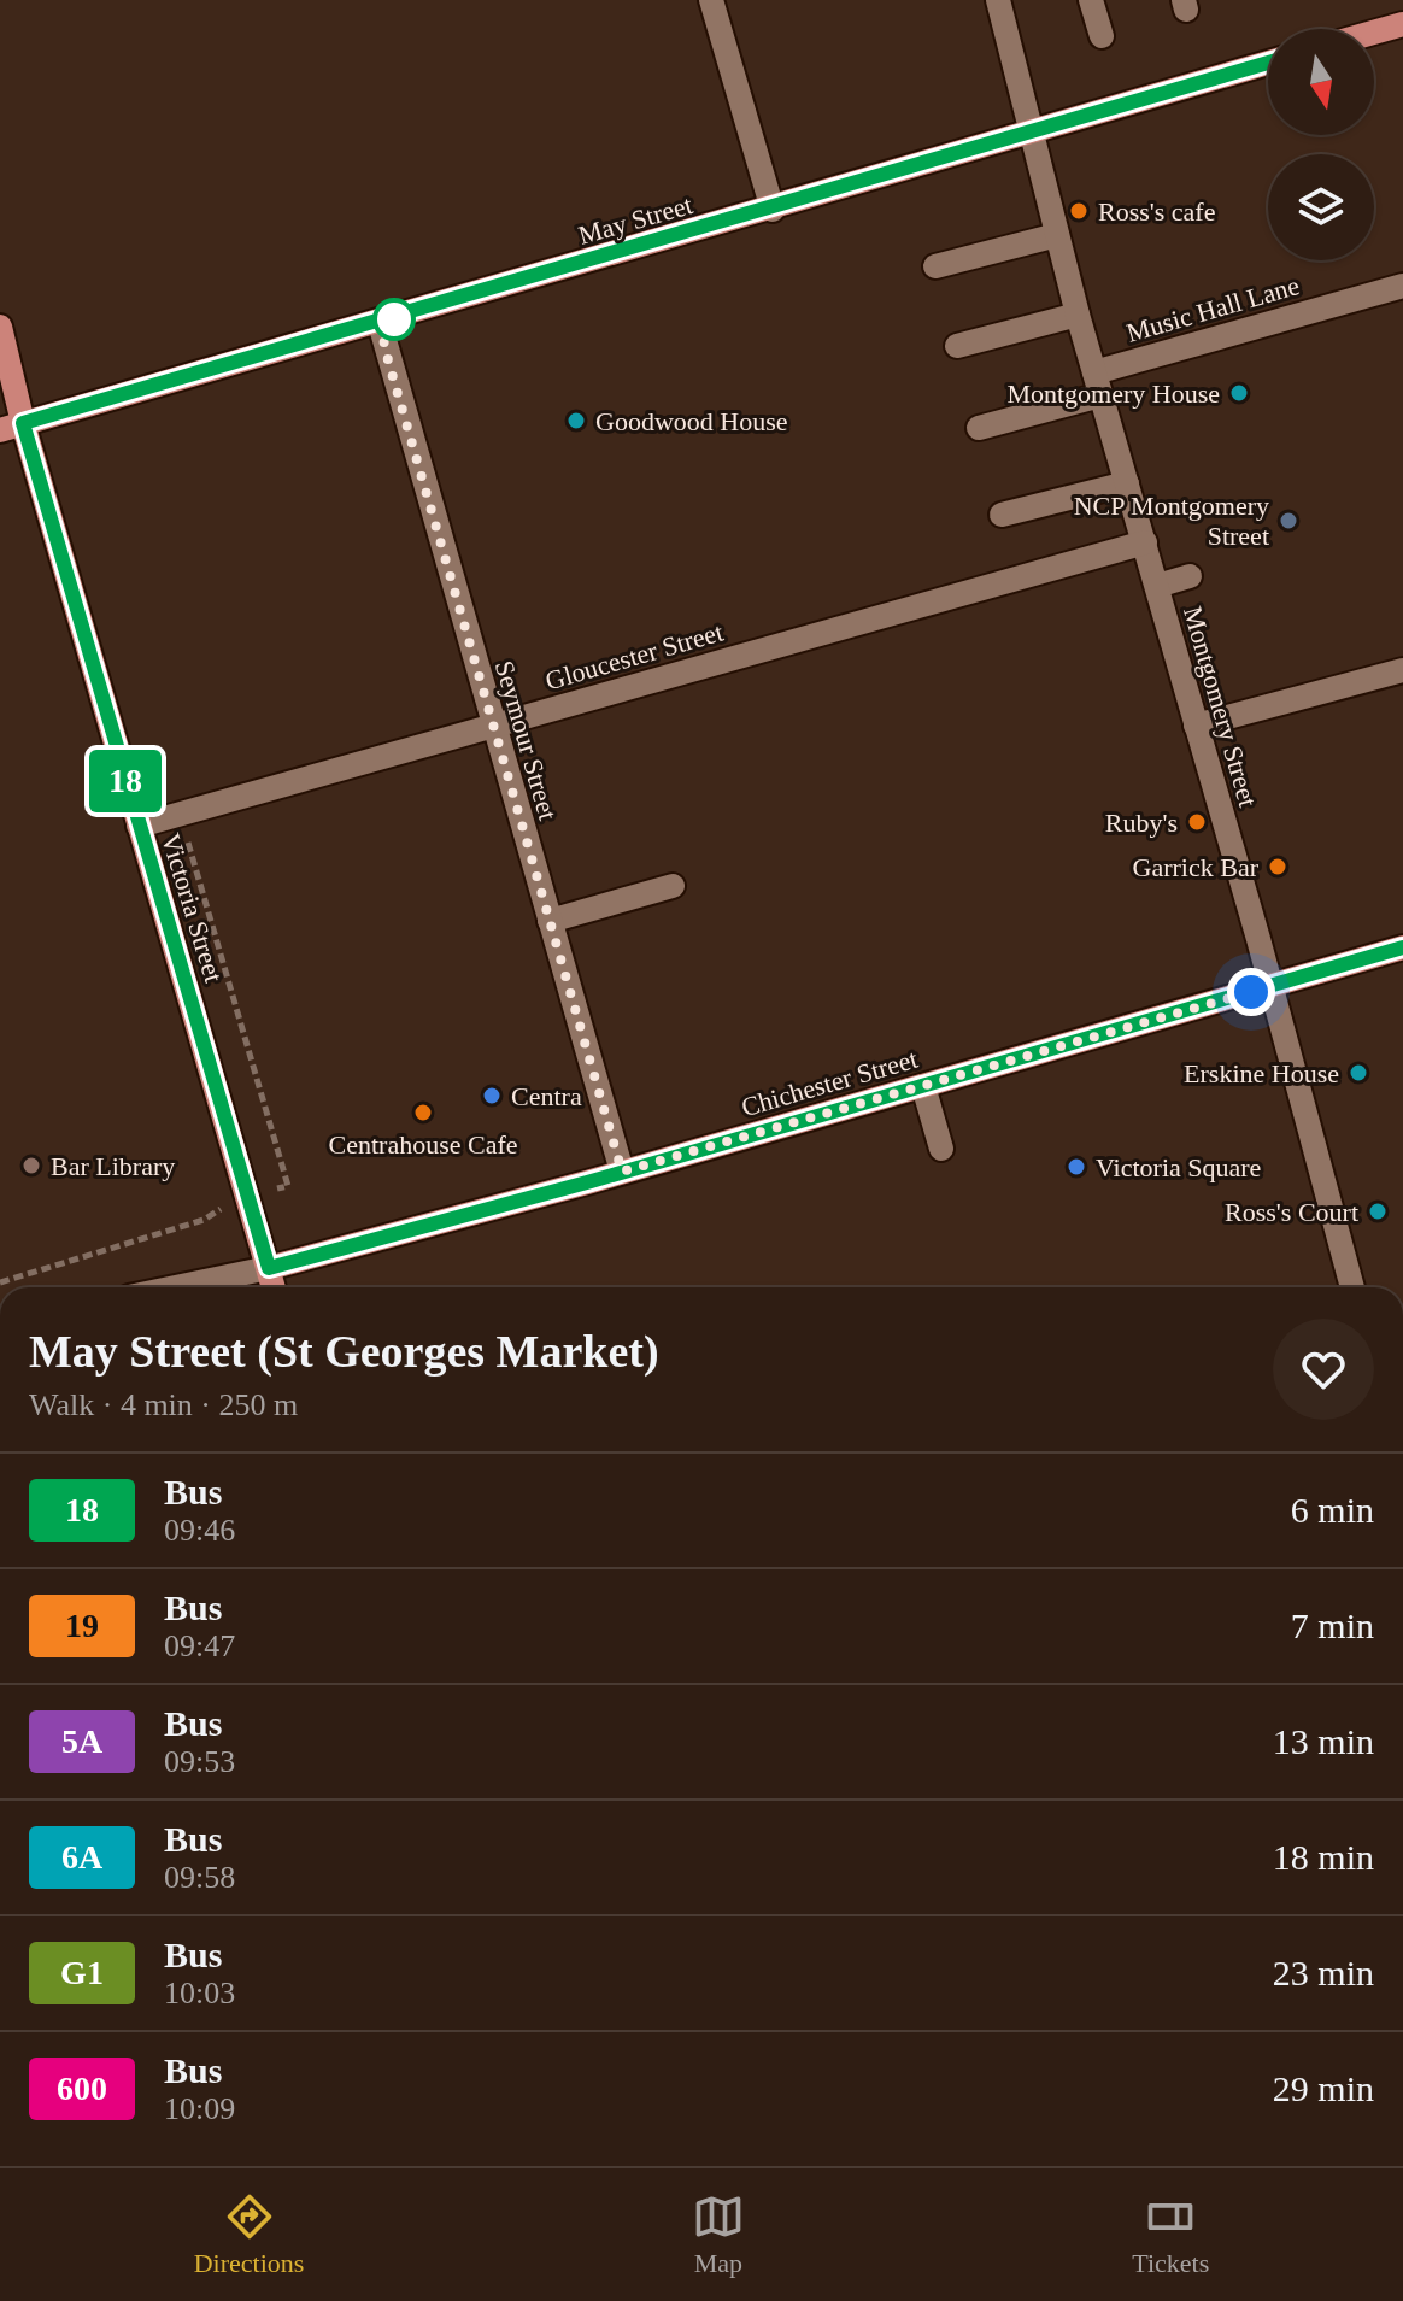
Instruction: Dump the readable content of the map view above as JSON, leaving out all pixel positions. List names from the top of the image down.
{
  "streets": {
    "main road": ["May Street", "Victoria Street", "Chichester Street"],
    "street": [
      "Music Hall Lane",
      "Gloucester Street",
      "Montgomery Street",
      "Seymour Street"
    ]
  },
  "crossings": [
    ["May Street", "Montgomery Street"],
    ["May Street", "Seymour Street"],
    ["May Street", "Victoria Street"],
    ["Music Hall Lane", "Montgomery Street"],
    ["Gloucester Street", "Montgomery Street"],
    ["Gloucester Street", "Seymour Street"],
    ["Gloucester Street", "Victoria Street"],
    ["Montgomery Street", "Chichester Street"],
    ["Seymour Street", "Chichester Street"],
    ["Victoria Street", "Chichester Street"]
  ],
  "places": [
    "Ross's cafe",
    "Montgomery House",
    "Goodwood House",
    "NCP Montgomery Street",
    "Ruby's",
    "Garrick Bar",
    "Erskine House",
    "Centra",
    "Centrahouse Cafe",
    "Bar Library",
    "Victoria Square",
    "Ross's Court"
  ],
  "lines": ["bus line 18"],
  "north": "bottom",
  "page": {
    "on_map": "18",
    "heading": ["May Street (St Georges Market)", "Walk · 4 min · 250 m"],
    "list": [
      {
        "mark": "18",
        "name": "Bus",
        "note": "09:46",
        "value": "6 min"
      },
      {
        "mark": "19",
        "name": "Bus",
        "note": "09:47",
        "value": "7 min"
      },
      {
        "mark": "5A",
        "name": "Bus",
        "note": "09:53",
        "value": "13 min"
      },
      {
        "mark": "6A",
        "name": "Bus",
        "note": "09:58",
        "value": "18 min"
      },
      {
        "mark": "G1",
        "name": "Bus",
        "note": "10:03",
        "value": "23 min"
      },
      {
        "mark": "600",
        "name": "Bus",
        "note": "10:09",
        "value": "29 min"
      }
    ],
    "tabs": ["Directions", "Map", "Tickets"]
  }
}
